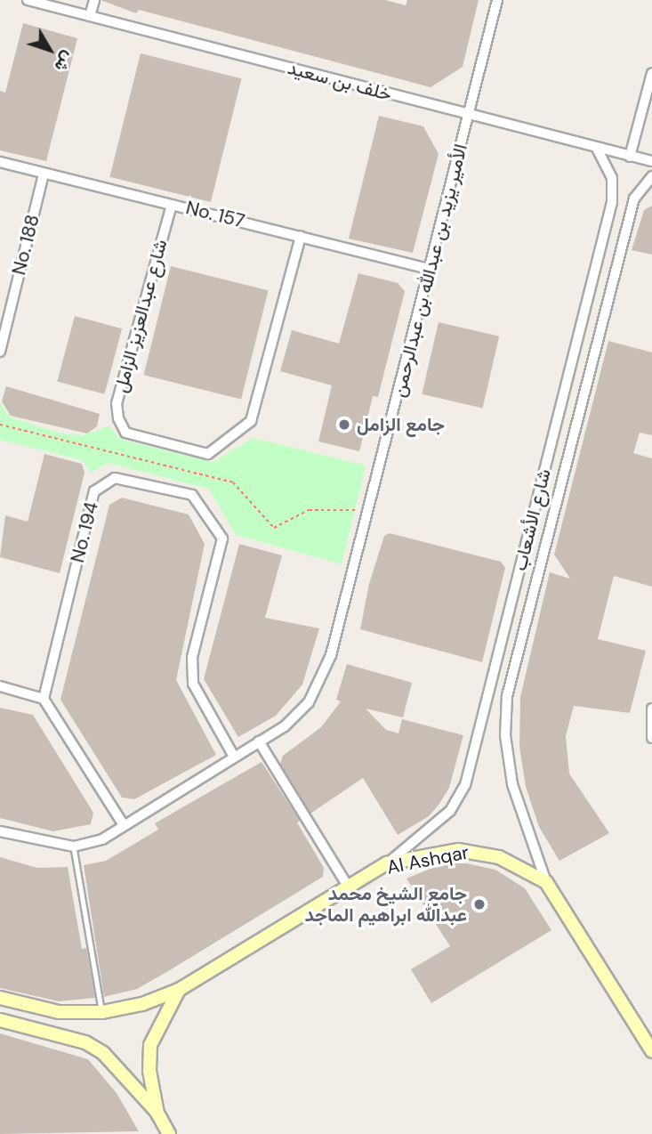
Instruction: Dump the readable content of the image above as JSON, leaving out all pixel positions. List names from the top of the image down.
{
  "streets": {
    "street": [
      "خلف بن سعيد",
      "No. 157",
      "No. 188",
      "الأمير يزيد بن عبدالله بن عبدالرحمن",
      "شارع عبدالعزيز الزامل",
      "شارع الأشعاب",
      "No. 194",
      "Al Ashqar"
    ]
  },
  "crossings": [
    ["خلف بن سعيد", "الأمير يزيد بن عبدالله بن عبدالرحمن"],
    ["خلف بن سعيد", "شارع الأشعاب"],
    ["No. 157", "No. 188"],
    ["No. 157", "الأمير يزيد بن عبدالله بن عبدالرحمن"],
    ["No. 157", "شارع عبدالعزيز الزامل"],
    ["الأمير يزيد بن عبدالله بن عبدالرحمن", "No. 194"],
    ["شارع الأشعاب", "Al Ashqar"]
  ],
  "places": ["جامع الزامل", "جامع الشيخ محمد عبدالله ابراهيم الماجد"],
  "north": "bottom right"
}
